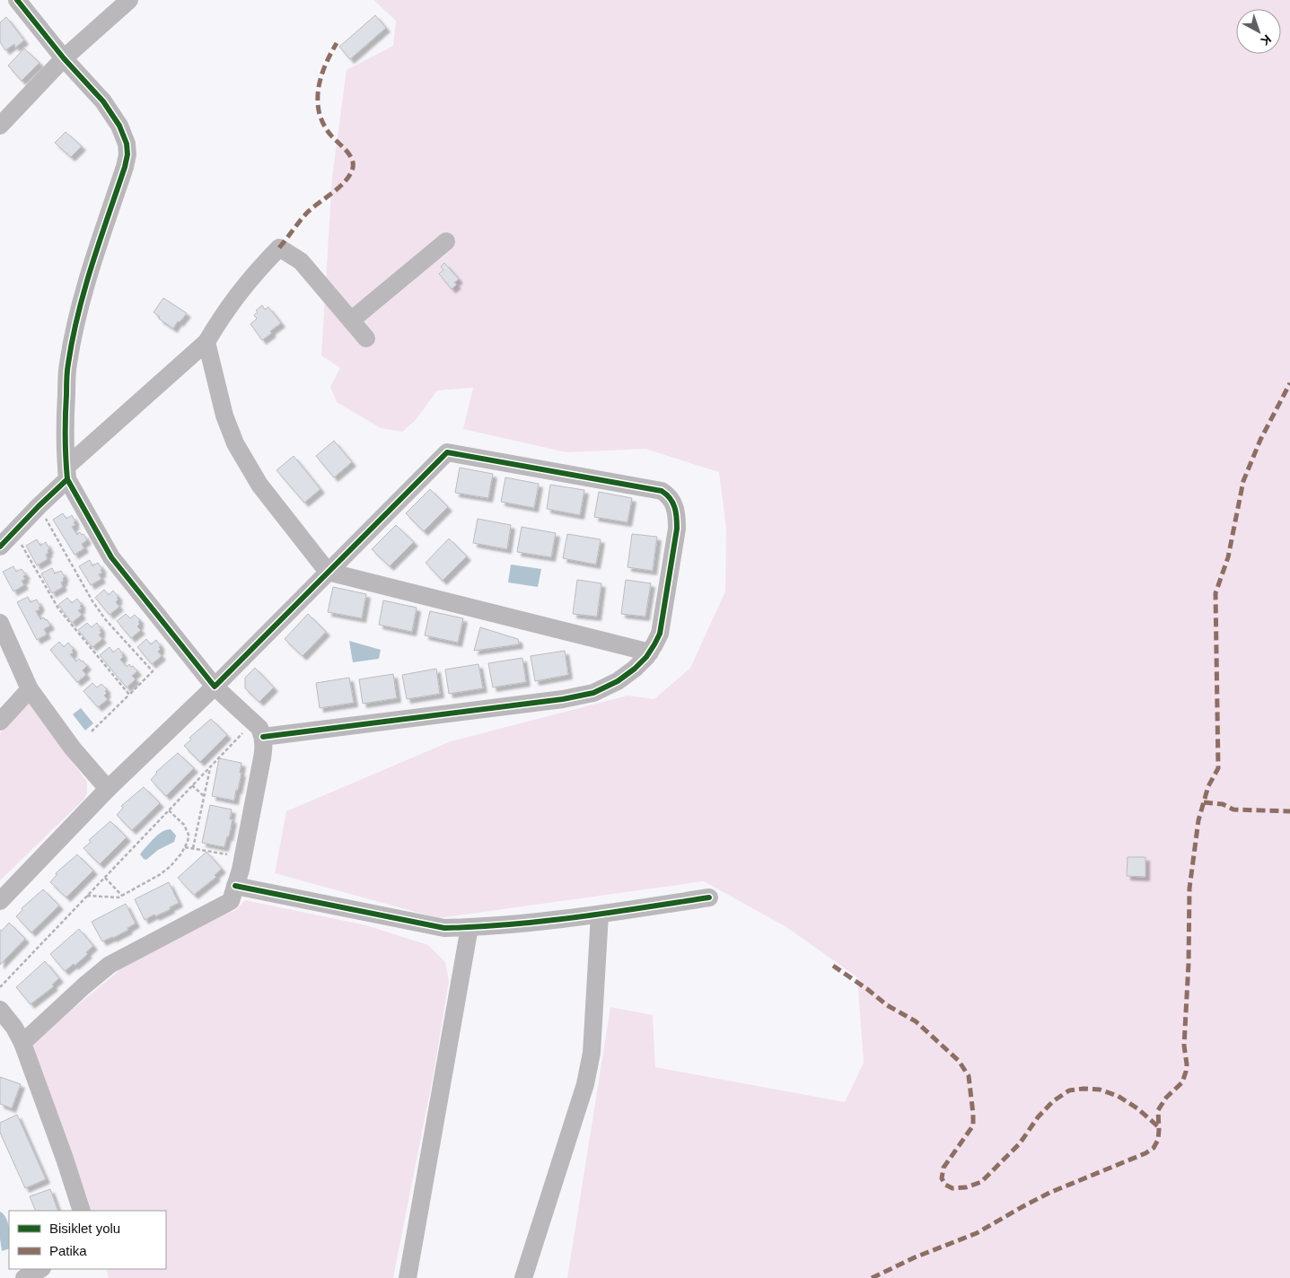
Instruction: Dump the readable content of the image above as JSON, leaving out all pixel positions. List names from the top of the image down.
{
  "legend": ["Bisiklet yolu", "Patika"],
  "north": "bottom right"
}
